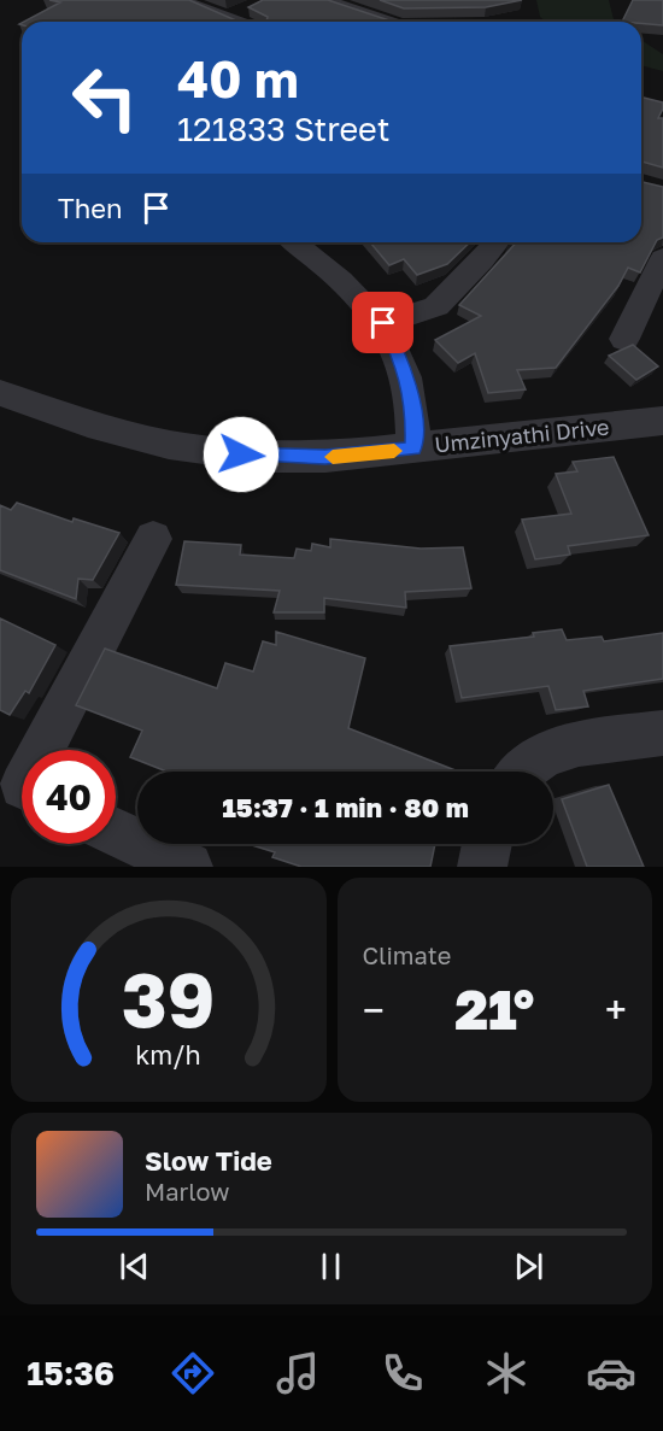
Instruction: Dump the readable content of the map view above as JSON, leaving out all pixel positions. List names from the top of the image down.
{
  "streets": {
    "street": ["Umzinyathi Drive"]
  },
  "page": {
    "turn": ["40 m", "121833 Street"],
    "then": "Then",
    "limit": "40",
    "trip": "15:37 · 1 min · 80 m",
    "tile": "Climate",
    "heat": ["−", "21°", "+"],
    "song": ["Slow Tide", "Marlow"],
    "tabs": "15:36",
    "gauge": ["39", "km/h"]
  }
}
